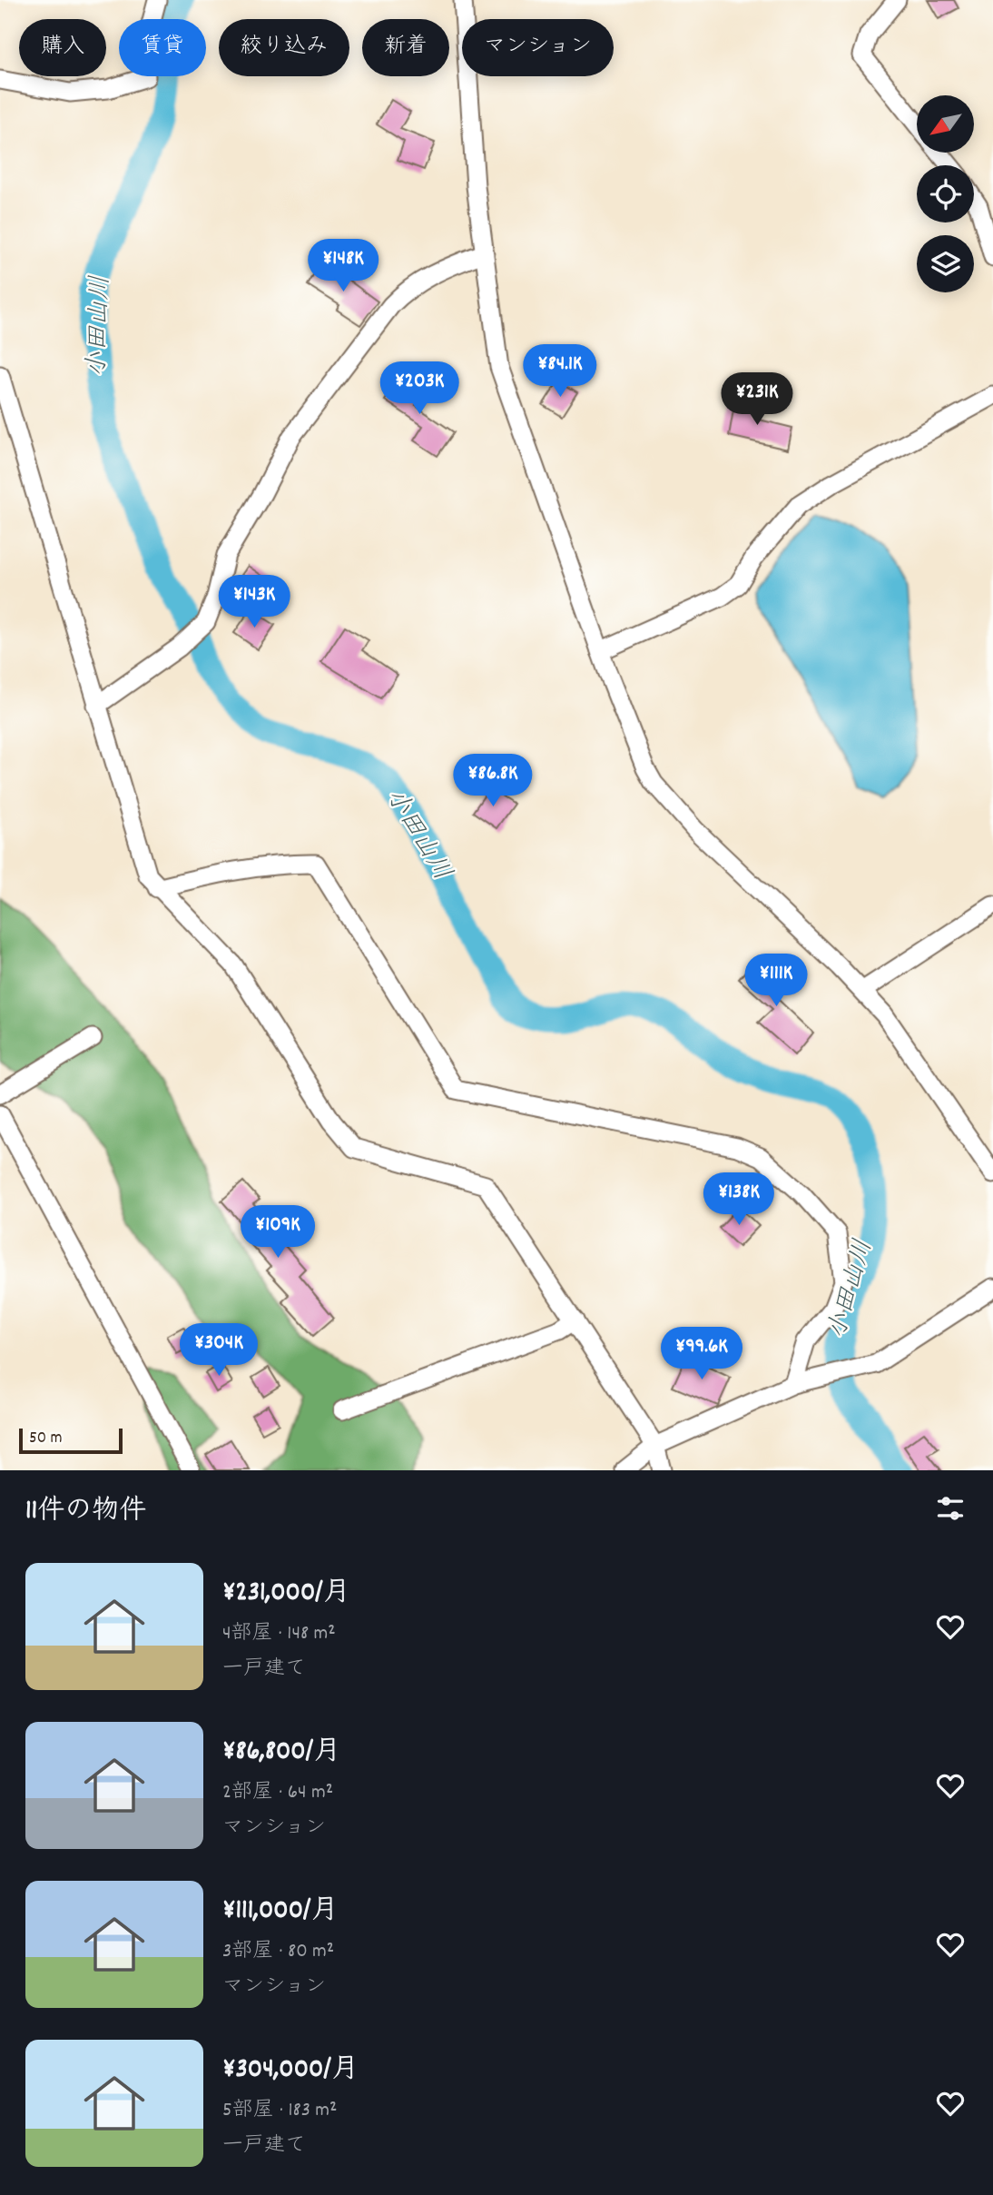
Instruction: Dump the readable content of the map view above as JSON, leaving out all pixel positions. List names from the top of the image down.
{
  "water": ["小田山川"],
  "scale_bar": "50 m",
  "north": "bottom left",
  "page": {
    "chip": [
      "購入",
      "賃貸",
      "絞り込み",
      "新着",
      "マンション"
    ],
    "price": [
      "¥148K",
      "¥84.1K",
      "¥203K",
      "¥231K",
      "¥143K",
      "¥86.8K",
      "¥111K",
      "¥138K",
      "¥109K",
      "¥304K",
      "¥99.6K"
    ],
    "scale": "50 m",
    "heading": "11件の物件",
    "list": [
      {
        "name": "¥231,000/月",
        "note": "4部屋 · 148 m² · 一戸建て"
      },
      {
        "name": "¥86,800/月",
        "note": "2部屋 · 64 m² · マンション"
      },
      {
        "name": "¥111,000/月",
        "note": "3部屋 · 80 m² · マンション"
      },
      {
        "name": "¥304,000/月",
        "note": "5部屋 · 183 m² · 一戸建て"
      }
    ]
  }
}
